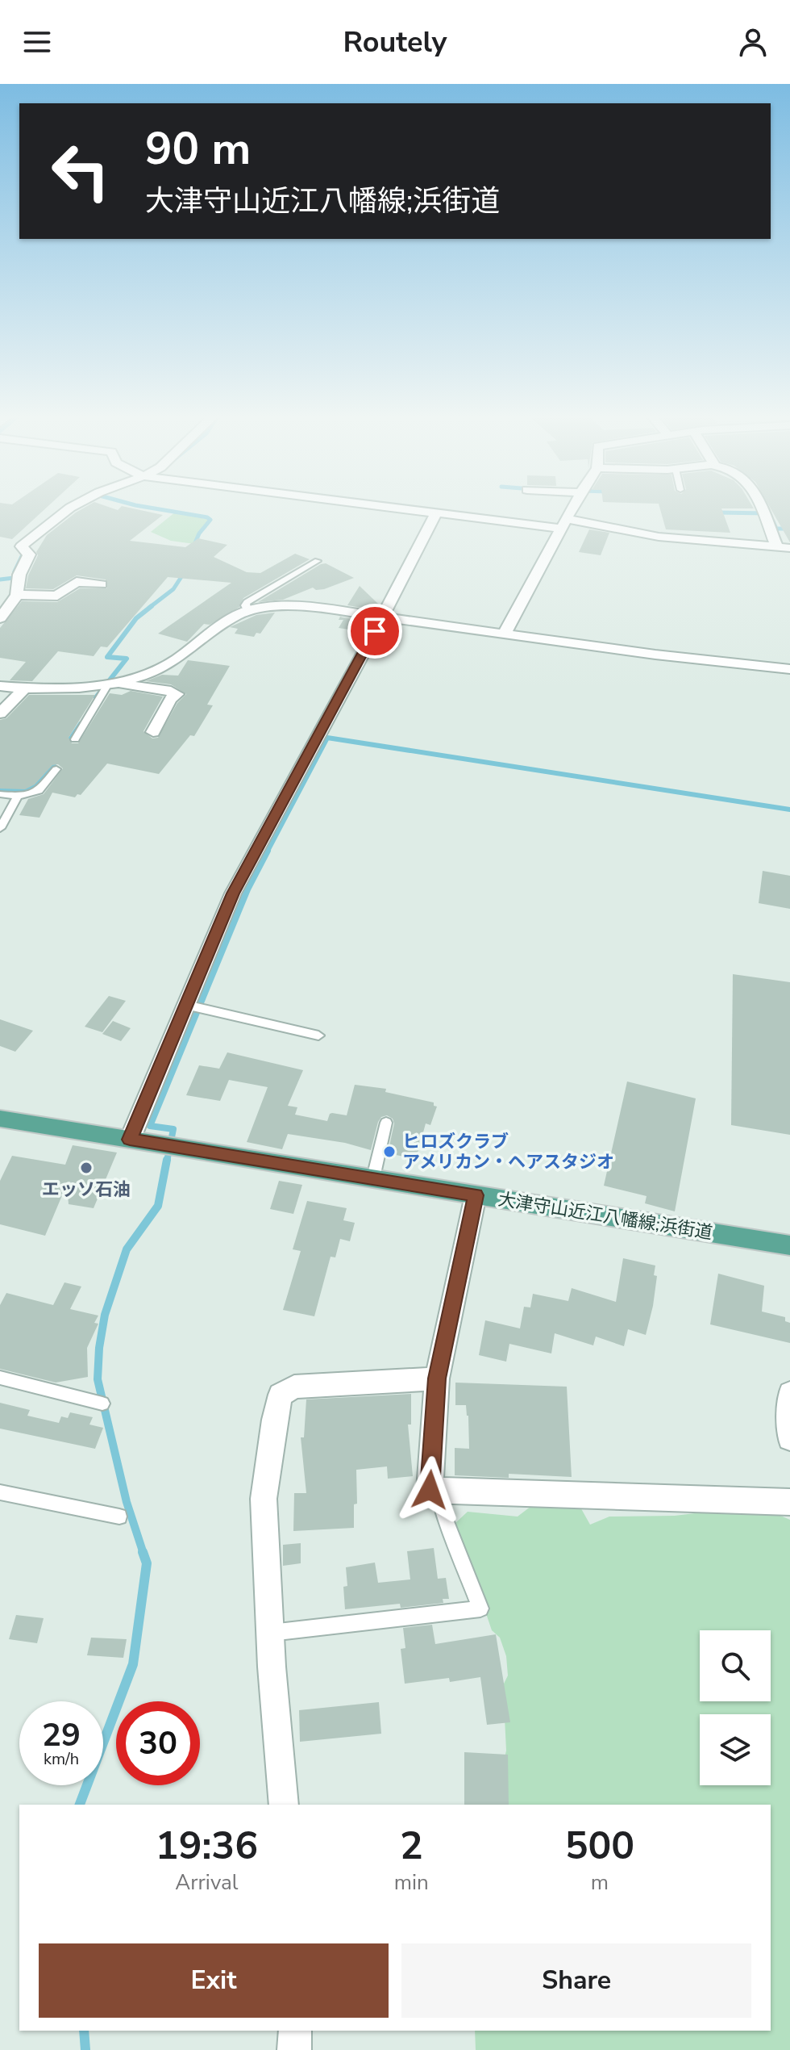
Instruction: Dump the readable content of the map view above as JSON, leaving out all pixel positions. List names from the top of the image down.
{
  "streets": {
    "main road": ["大津守山近江八幡線;浜街道"]
  },
  "places": ["ヒロズクラブ アメリカン・ヘアスタジオ", "エッソ石油"],
  "page": {
    "header": "Routely",
    "turn": ["90 m", "大津守山近江八幡線;浜街道"],
    "speed": "29 km/h",
    "limit": "30",
    "eta": [
      "19:36",
      "Arrival",
      "2",
      "min",
      "500",
      "m"
    ],
    "buttons": ["Exit", "Share"]
  }
}
